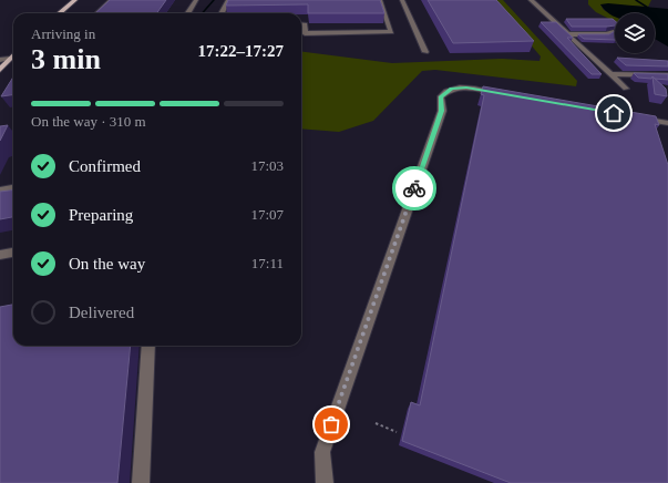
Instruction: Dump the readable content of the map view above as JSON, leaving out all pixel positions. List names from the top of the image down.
{
  "page": {
    "heading": ["3 min", "Arriving in", "17:22–17:27"],
    "bar": "On the way · 310 m",
    "list": [
      ["Confirmed", "17:03"],
      ["Preparing", "17:07"],
      ["On the way", "17:11"],
      "Delivered"
    ]
  }
}
